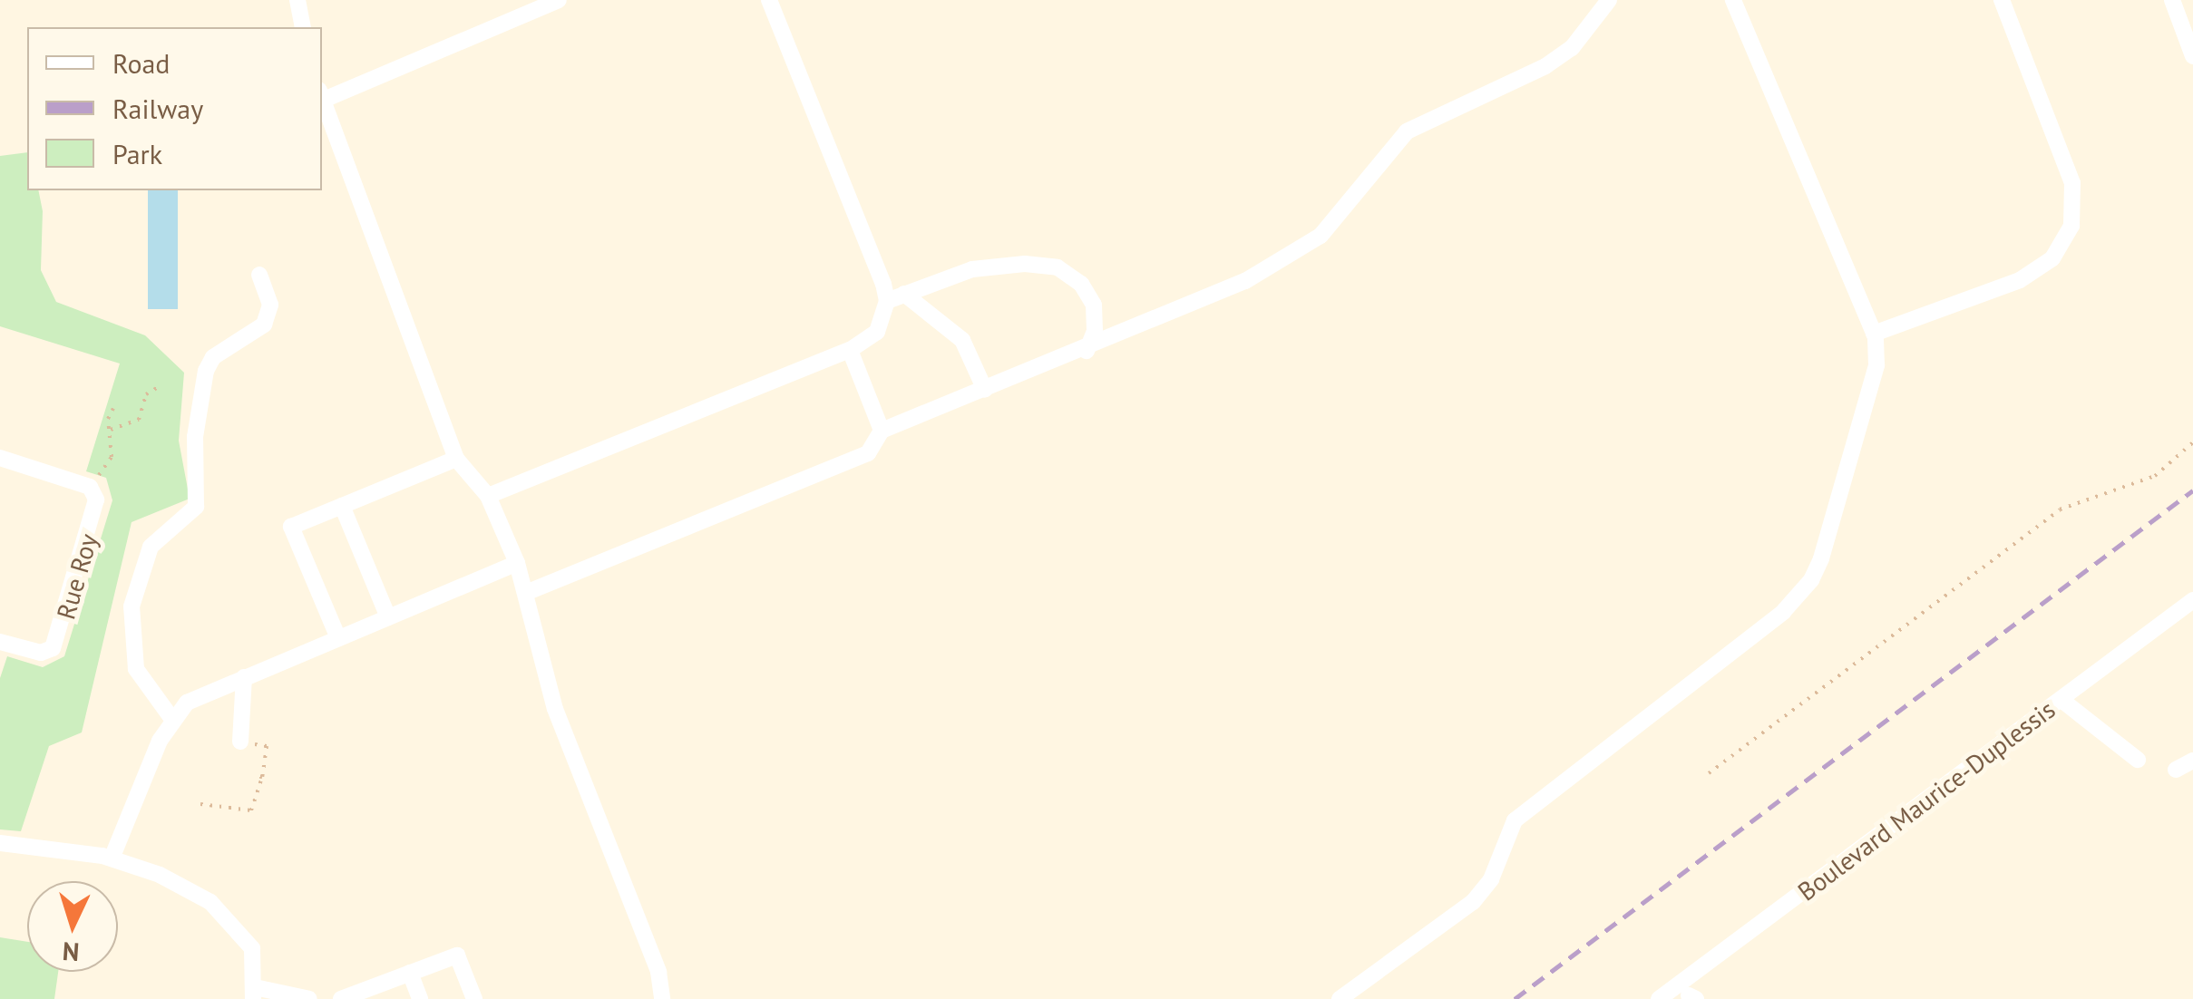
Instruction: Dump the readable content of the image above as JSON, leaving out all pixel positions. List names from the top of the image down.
{
  "streets": {
    "street": ["Rue Roy", "Boulevard Maurice-Duplessis"]
  },
  "legend": ["Road", "Railway", "Park"],
  "north": "bottom"
}
